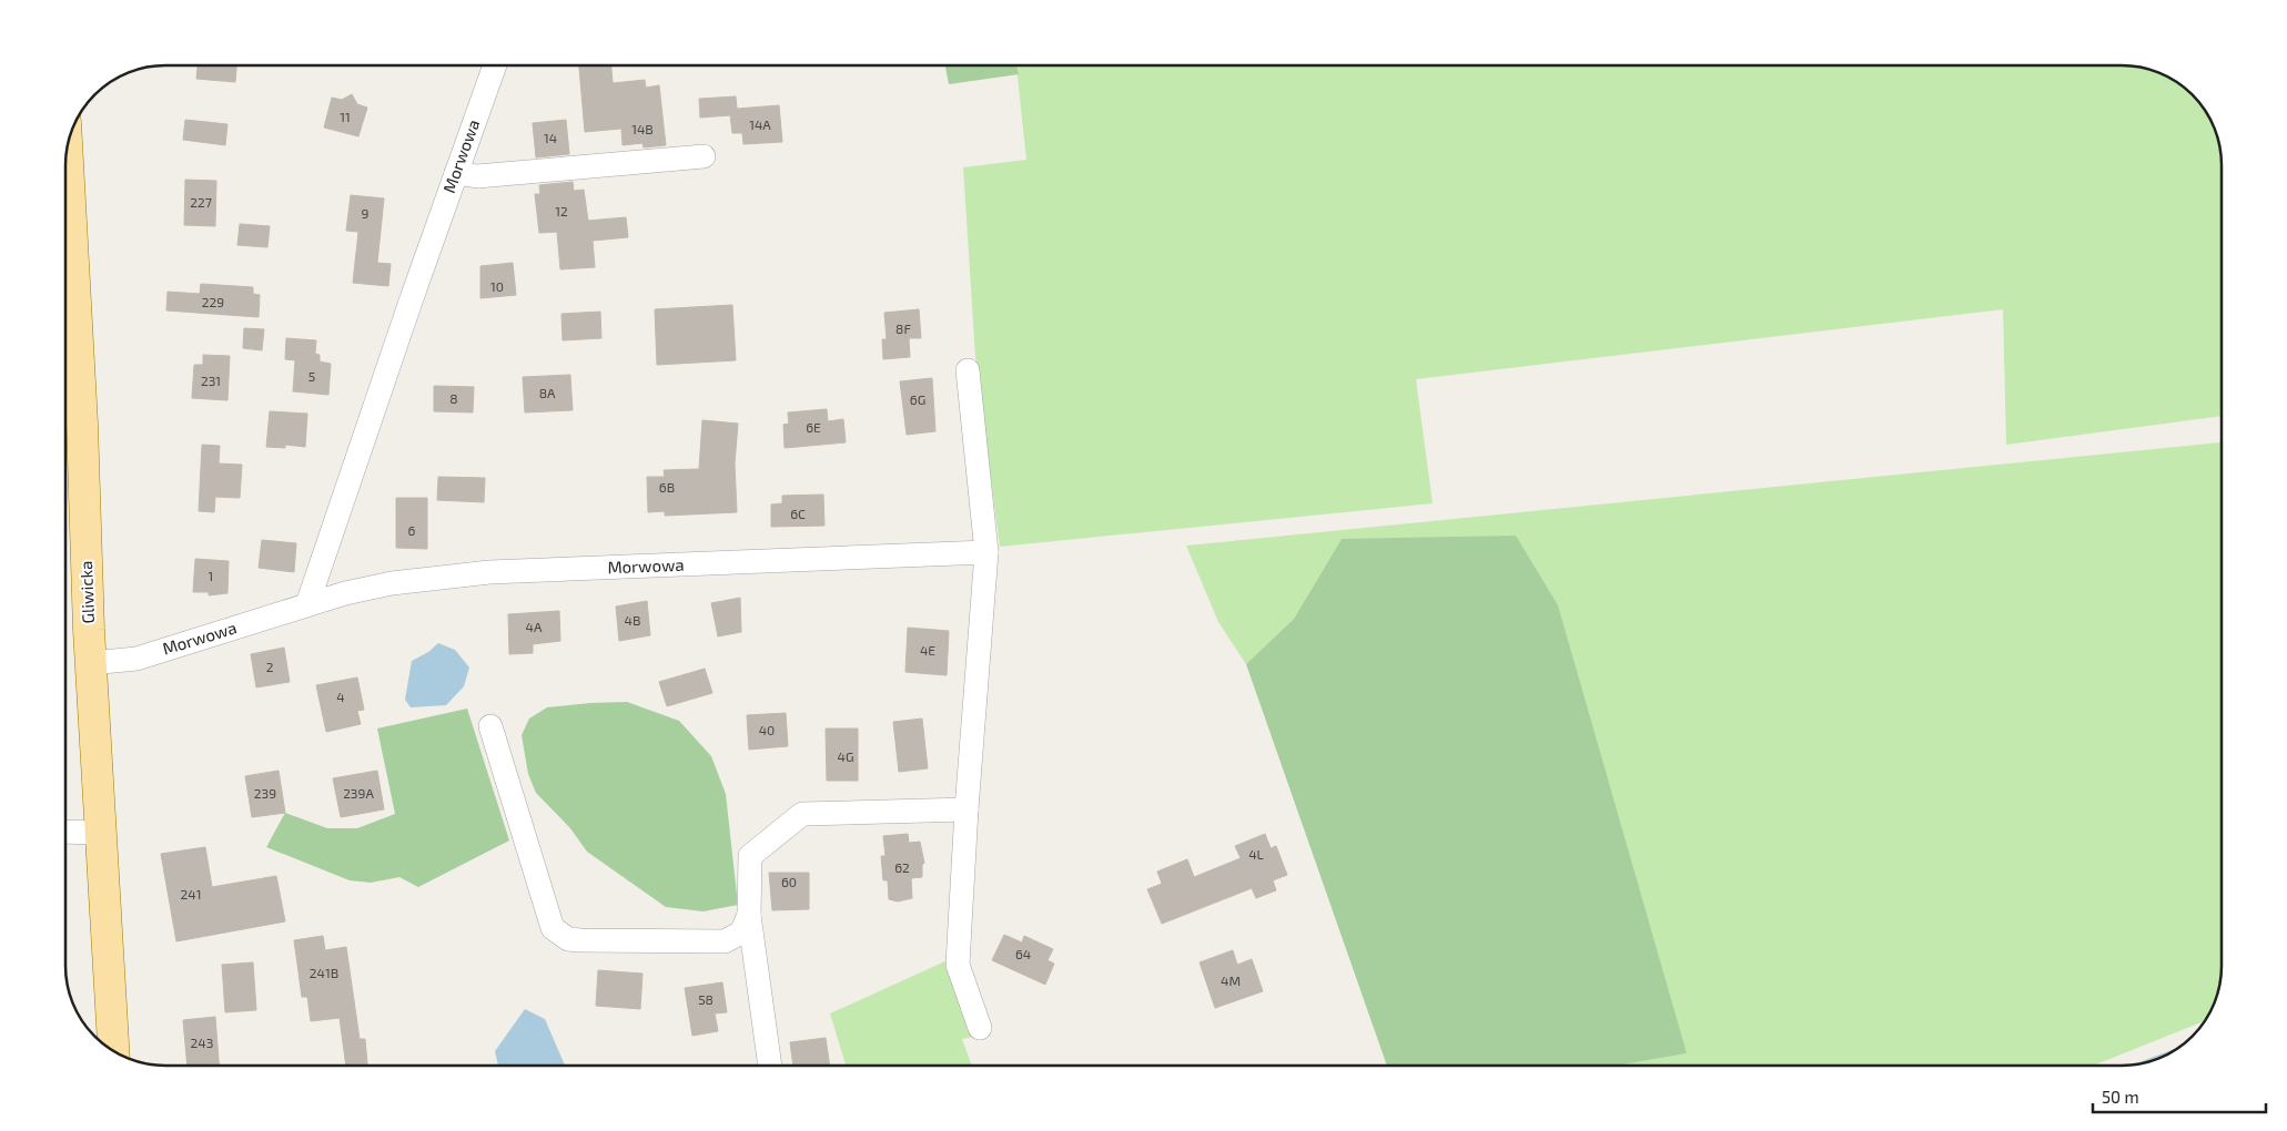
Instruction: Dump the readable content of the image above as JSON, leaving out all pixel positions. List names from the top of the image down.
{
  "streets": {
    "main road": ["Gliwicka"],
    "street": ["Morwowa"]
  },
  "crossings": [
    ["Morwowa", "Gliwicka"]
  ],
  "house_numbers": [
    "11",
    "14A",
    "14B",
    "14",
    "227",
    "12",
    "9",
    "10",
    "229",
    "8F",
    "5",
    "231",
    "8A",
    "8",
    "6G",
    "6E",
    "6B",
    "6C",
    "6",
    "1",
    "4B",
    "4A",
    "4E",
    "2",
    "4",
    "40",
    "4G",
    "239",
    "239A",
    "4L",
    "62",
    "60",
    "241",
    "64",
    "241B",
    "4M",
    "58",
    "243"
  ],
  "scale_bar": "50 m"
}
